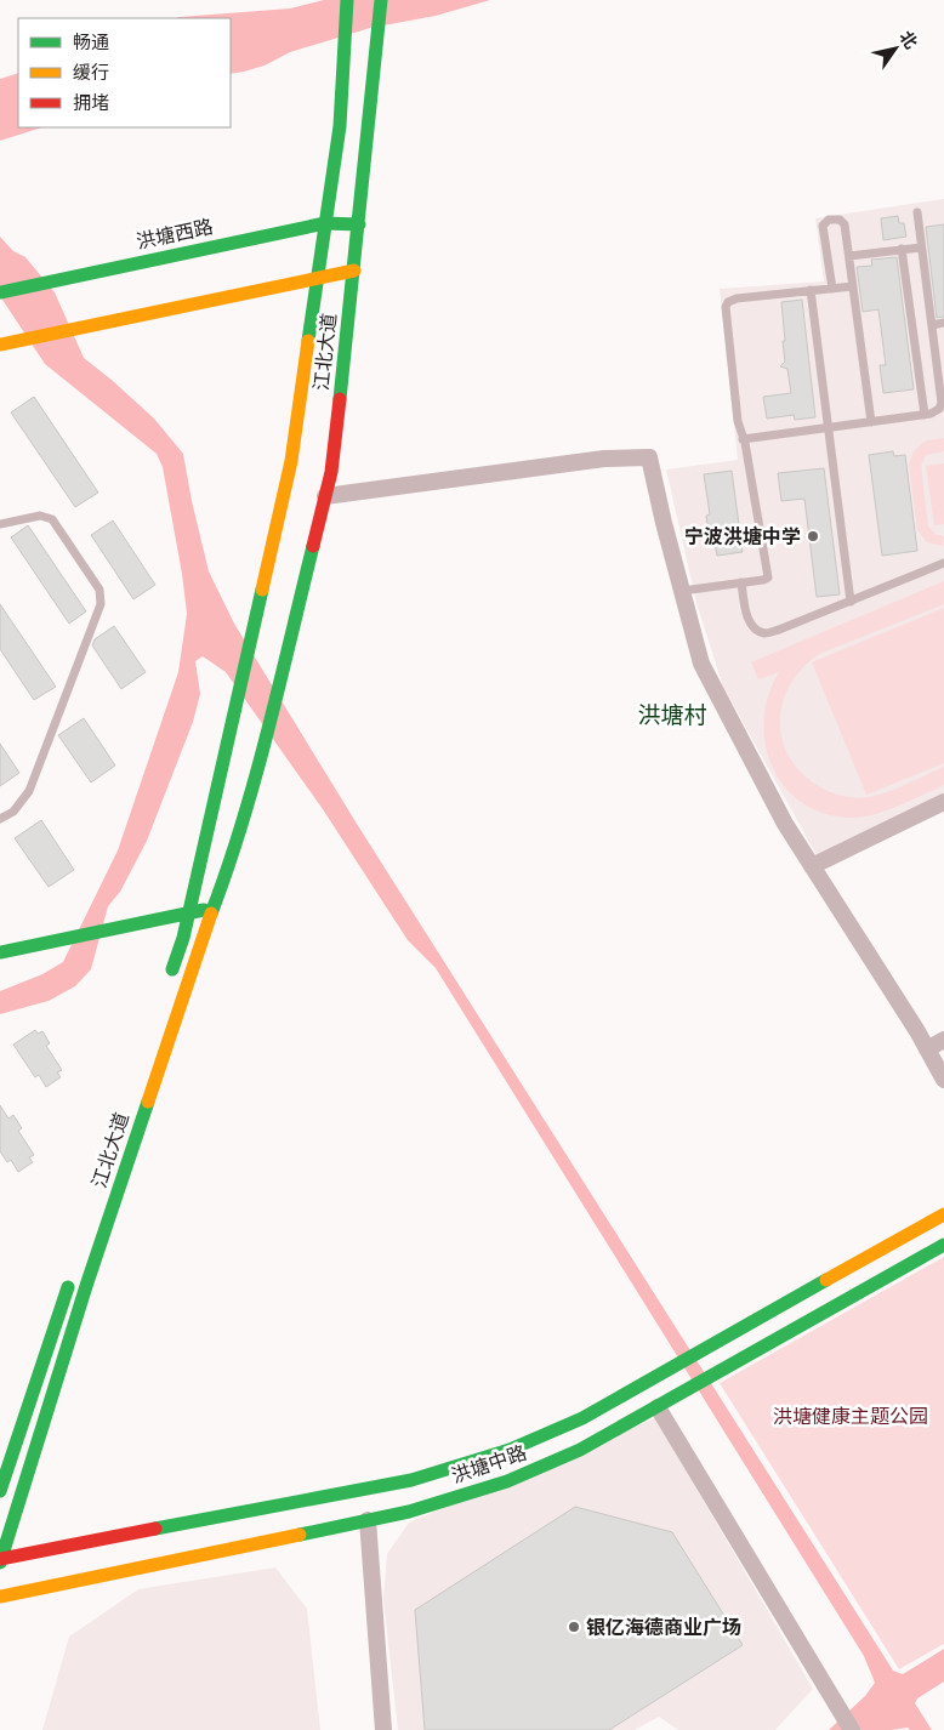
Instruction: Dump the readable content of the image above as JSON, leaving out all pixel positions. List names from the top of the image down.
{
  "streets": {
    "main road": ["洪塘西路", "江北大道", "洪塘中路"]
  },
  "crossings": [
    ["洪塘西路", "江北大道"],
    ["江北大道", "洪塘中路"]
  ],
  "districts": ["洪塘村"],
  "parks": ["洪塘健康主题公园"],
  "places": ["宁波洪塘中学", "银亿海德商业广场"],
  "legend": ["畅通", "缓行", "拥堵"],
  "north": "top right"
}
